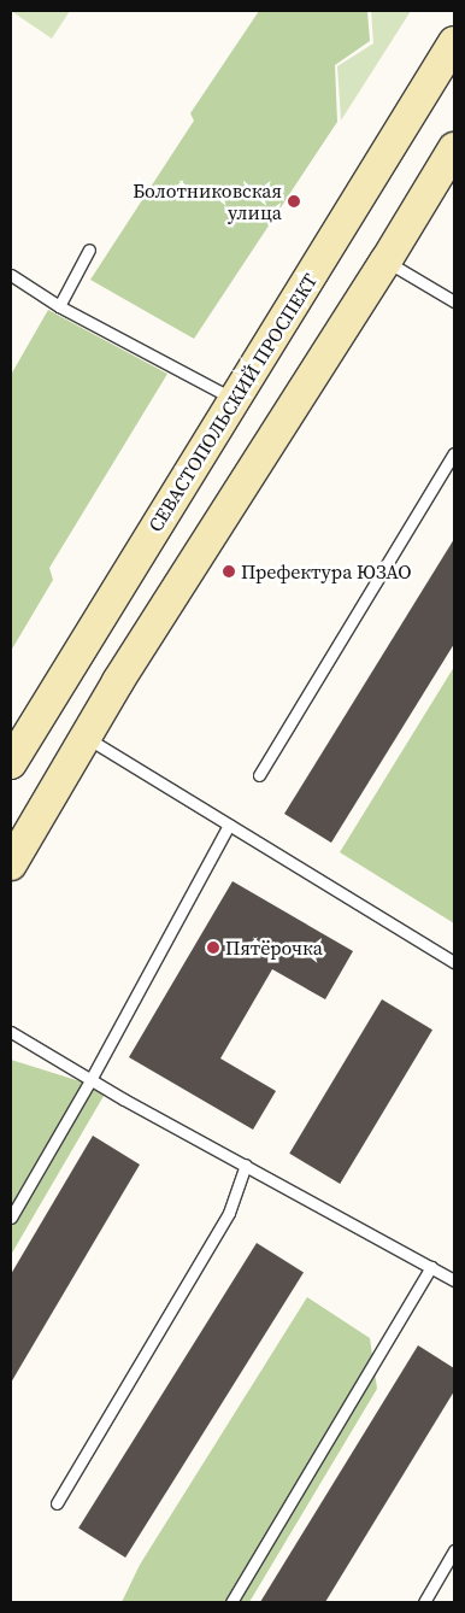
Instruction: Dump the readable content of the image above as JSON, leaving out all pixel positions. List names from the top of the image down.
{
  "streets": {
    "main road": ["СЕВАСТОПОЛЬСКИЙ ПРОСПЕКТ"]
  },
  "places": ["Болотниковская улица", "Префектура ЮЗАО", "Пятёрочка"]
}
